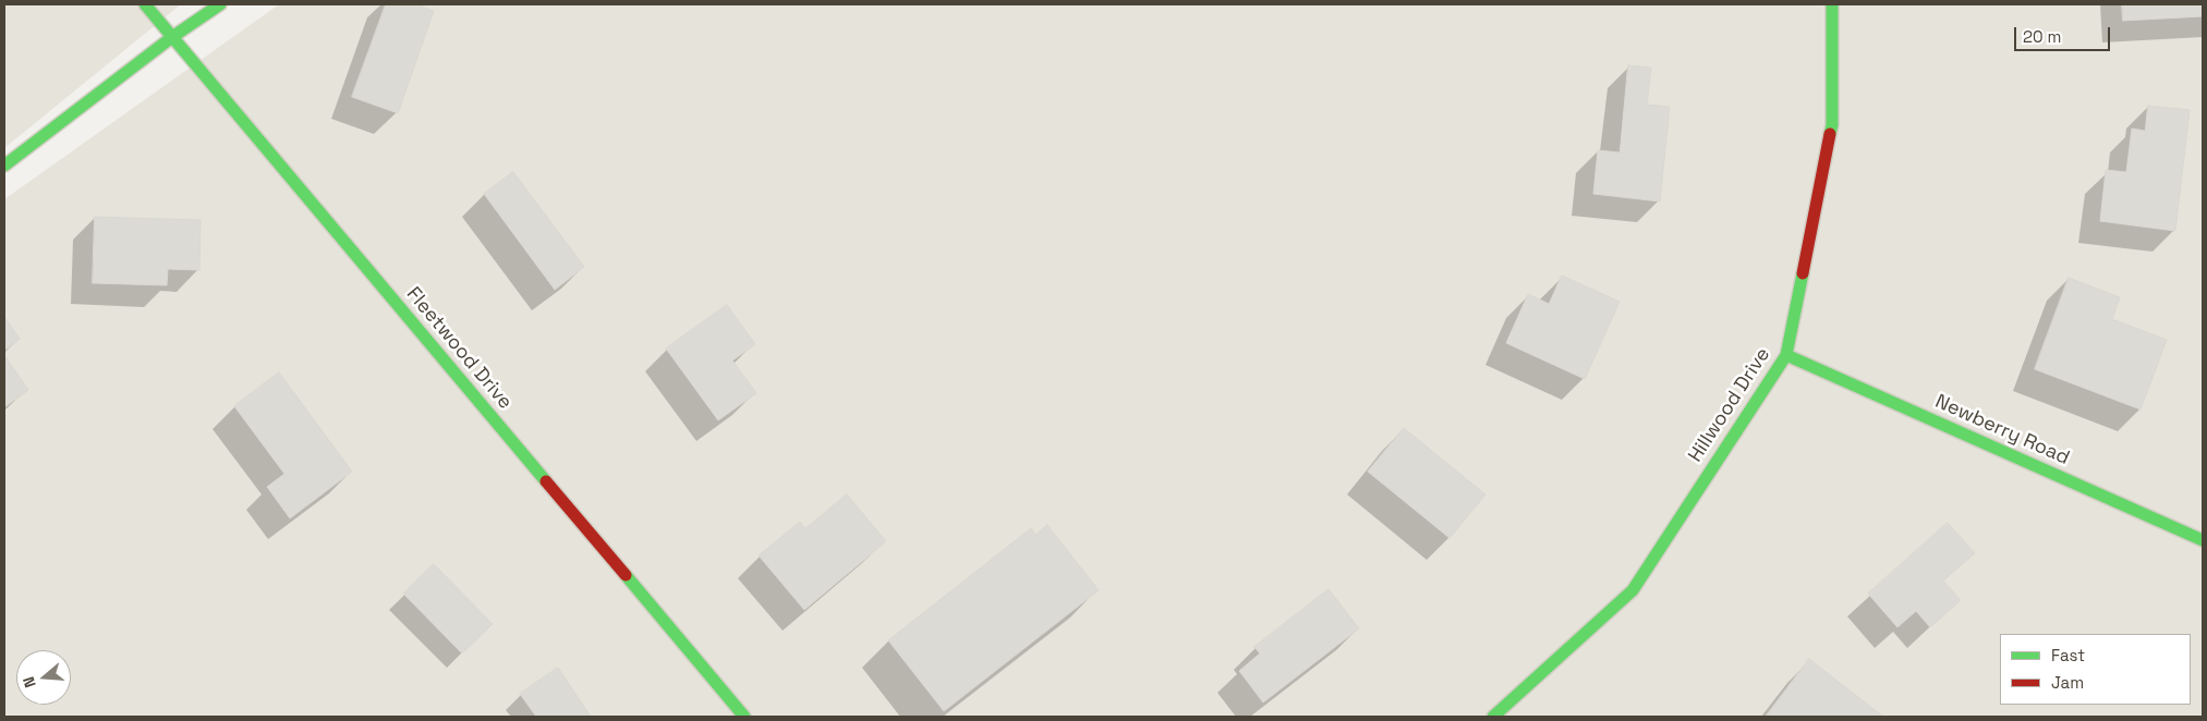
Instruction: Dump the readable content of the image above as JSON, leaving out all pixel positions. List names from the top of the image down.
{
  "streets": {
    "street": ["Fleetwood Drive", "Hillwood Drive", "Newberry Road"]
  },
  "crossings": [
    ["Hillwood Drive", "Newberry Road"]
  ],
  "legend": ["Fast", "Jam"],
  "scale_bar": "20 m",
  "north": "left"
}
